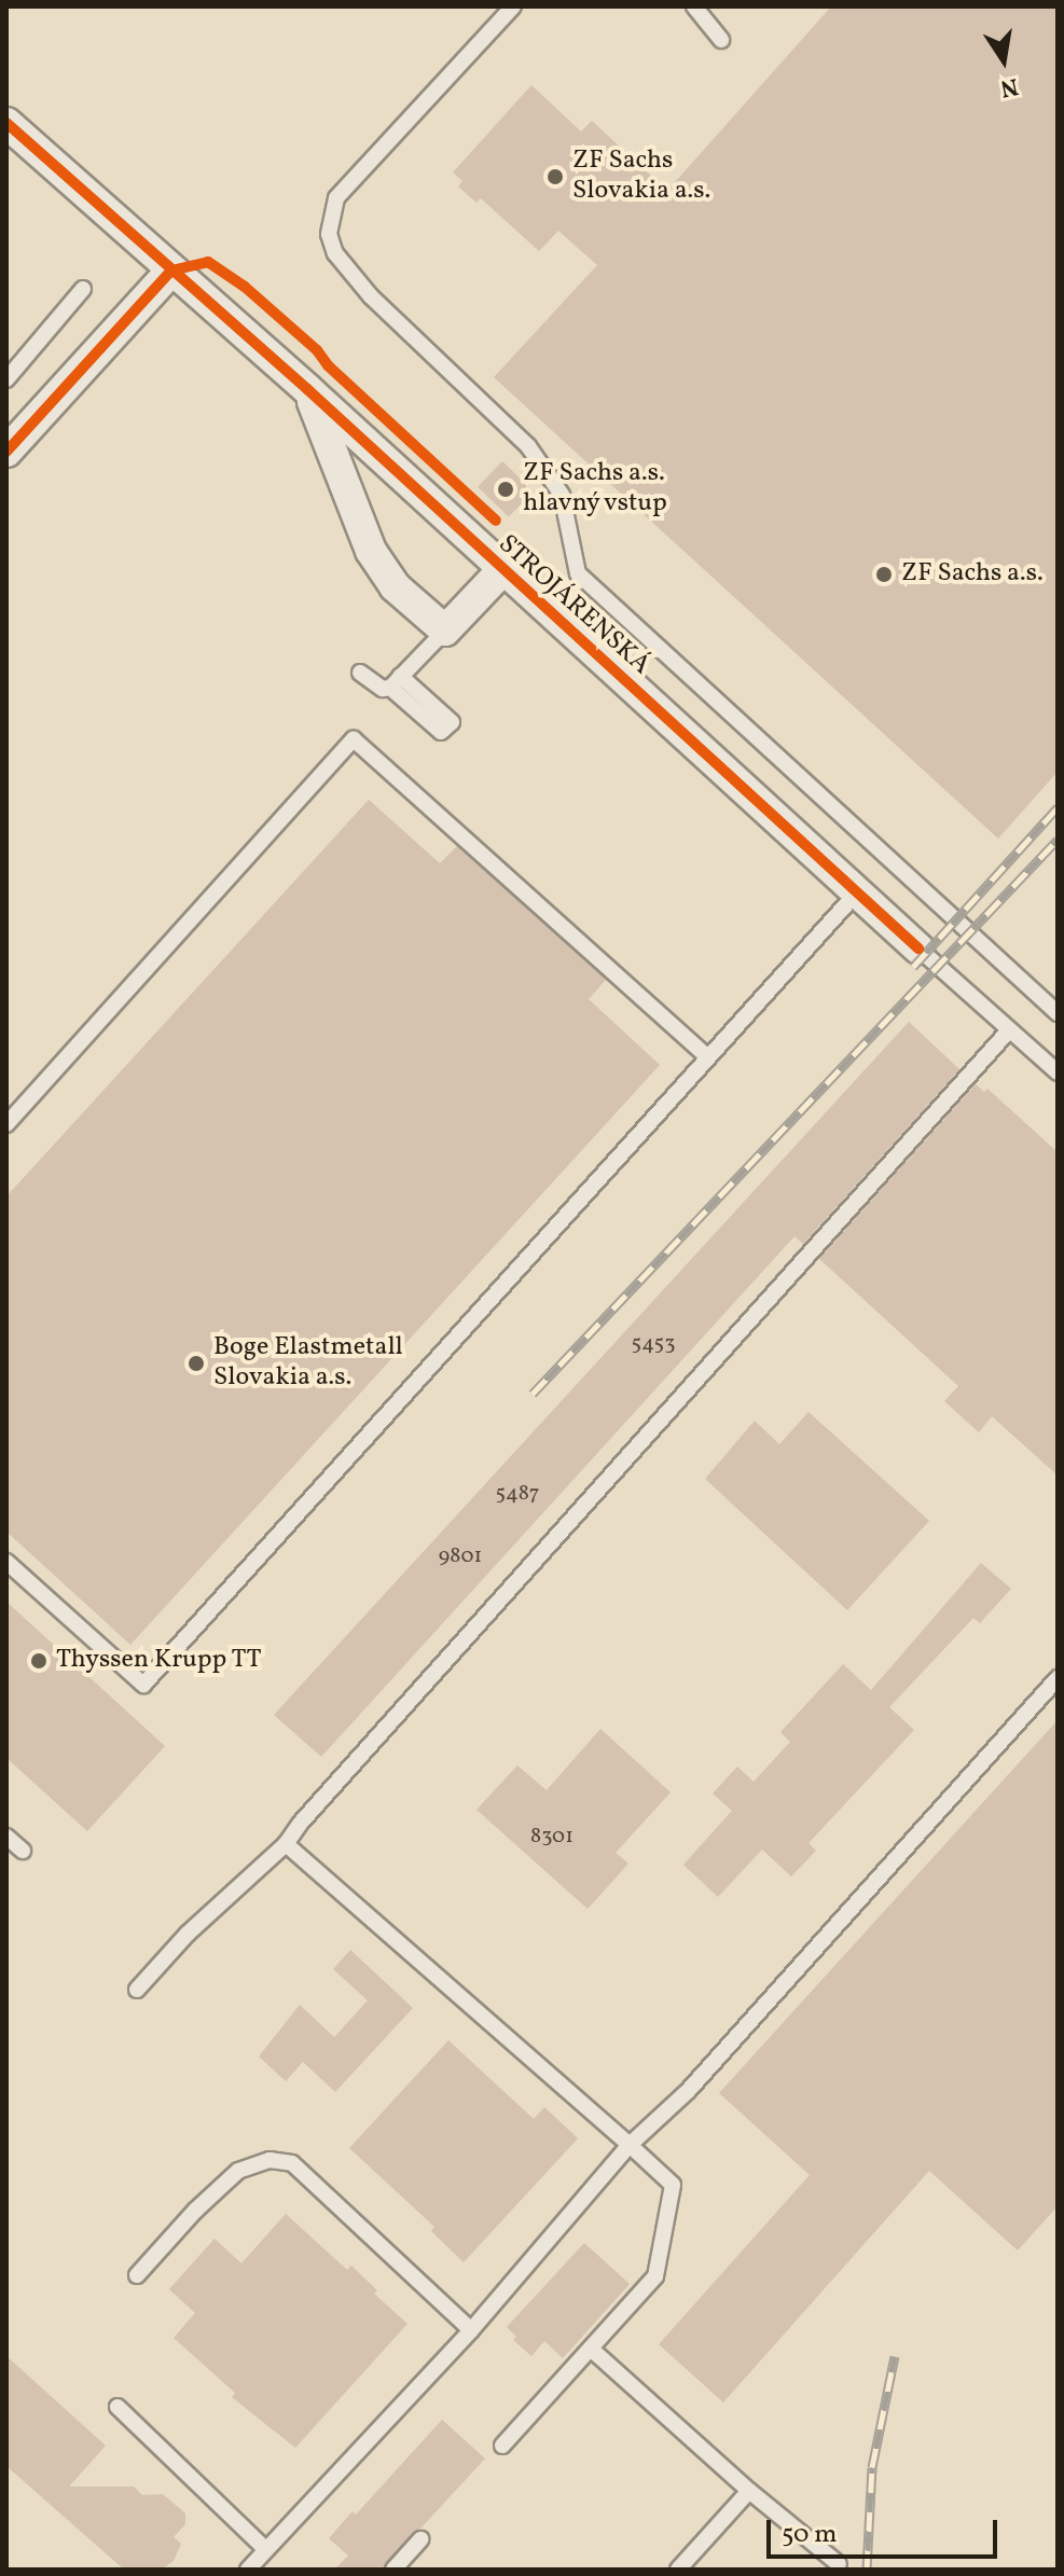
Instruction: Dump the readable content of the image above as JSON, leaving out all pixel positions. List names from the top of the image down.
{
  "streets": {
    "street": ["STROJÁRENSKÁ"]
  },
  "places": [
    "ZF Sachs Slovakia a.s.",
    "ZF Sachs a.s. hlavný vstup",
    "ZF Sachs a.s.",
    "Boge Elastmetall Slovakia a.s.",
    "Thyssen Krupp TT"
  ],
  "house_numbers": [
    "5453",
    "5487",
    "9801",
    "8301"
  ],
  "scale_bar": "50 m",
  "north": "bottom"
}
